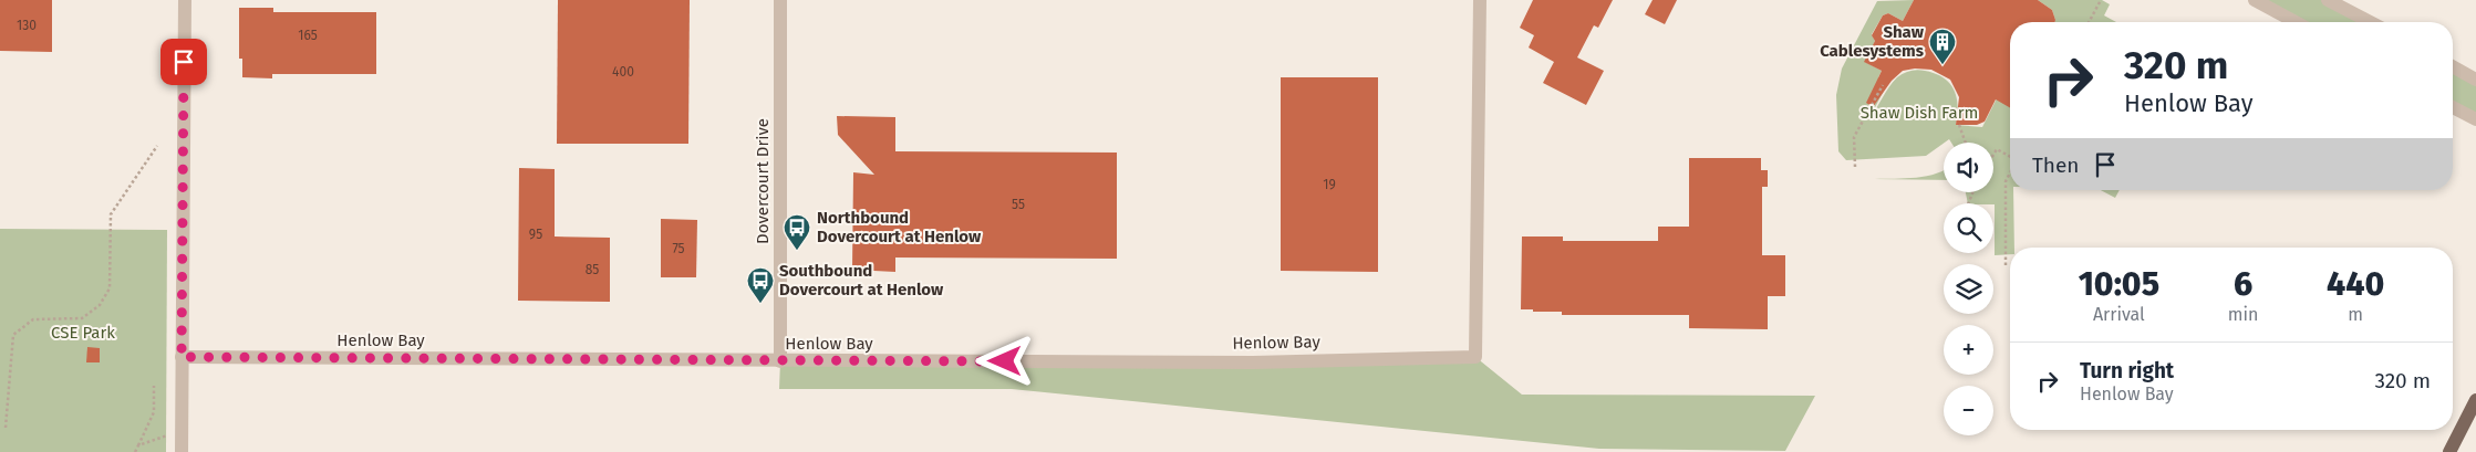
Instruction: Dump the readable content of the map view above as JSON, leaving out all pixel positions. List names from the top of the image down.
{
  "streets": {
    "street": ["Dovercourt Drive", "Henlow Bay"]
  },
  "crossings": [
    ["Dovercourt Drive", "Henlow Bay"]
  ],
  "parks": ["Shaw Dish Farm", "CSE Park"],
  "places": {
    "building": ["Shaw Cablesystems"],
    "bus stop": ["Northbound Dovercourt at Henlow", "Southbound Dovercourt at Henlow"]
  },
  "house_numbers": [
    "130",
    "165",
    "400",
    "19",
    "55",
    "95",
    "75",
    "85"
  ],
  "page": {
    "turn": ["320 m", "Henlow Bay"],
    "then": "Then",
    "map_buttons": ["+", "−"],
    "eta": [
      "10:05",
      "Arrival",
      "6",
      "min",
      "440",
      "m"
    ],
    "list": [
      {
        "name": "Turn right",
        "note": "Henlow Bay",
        "value": "320 m"
      }
    ]
  }
}
